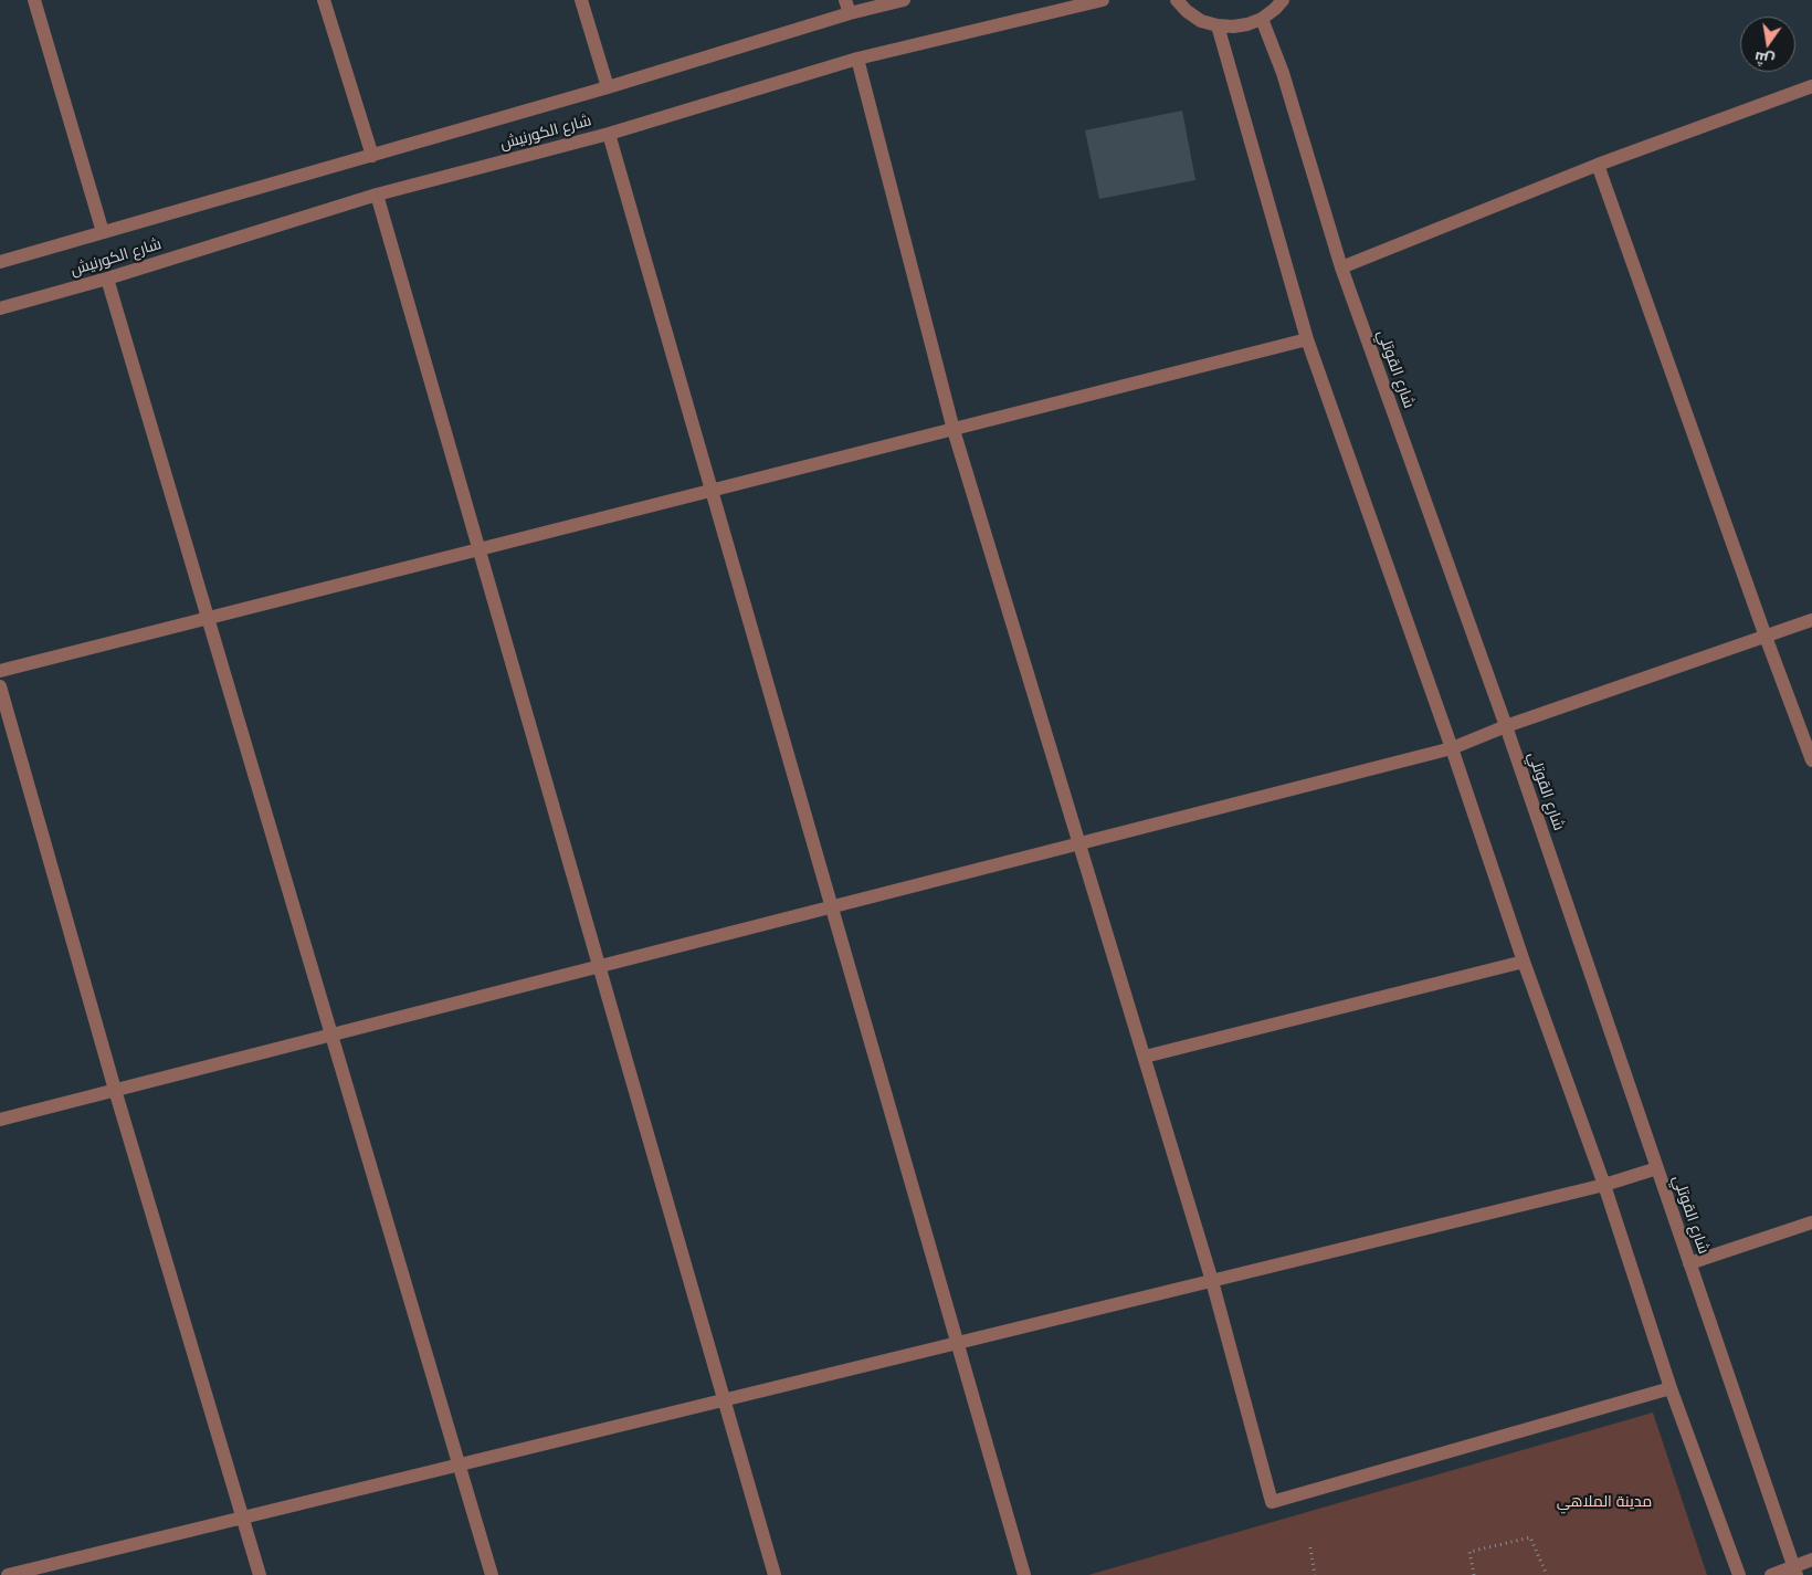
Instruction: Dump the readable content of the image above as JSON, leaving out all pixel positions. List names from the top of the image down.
{
  "streets": {
    "street": ["شارع الكورنيش", "شارع القوتلي"]
  },
  "parks": ["مدينة الملاهي"],
  "north": "bottom"
}
